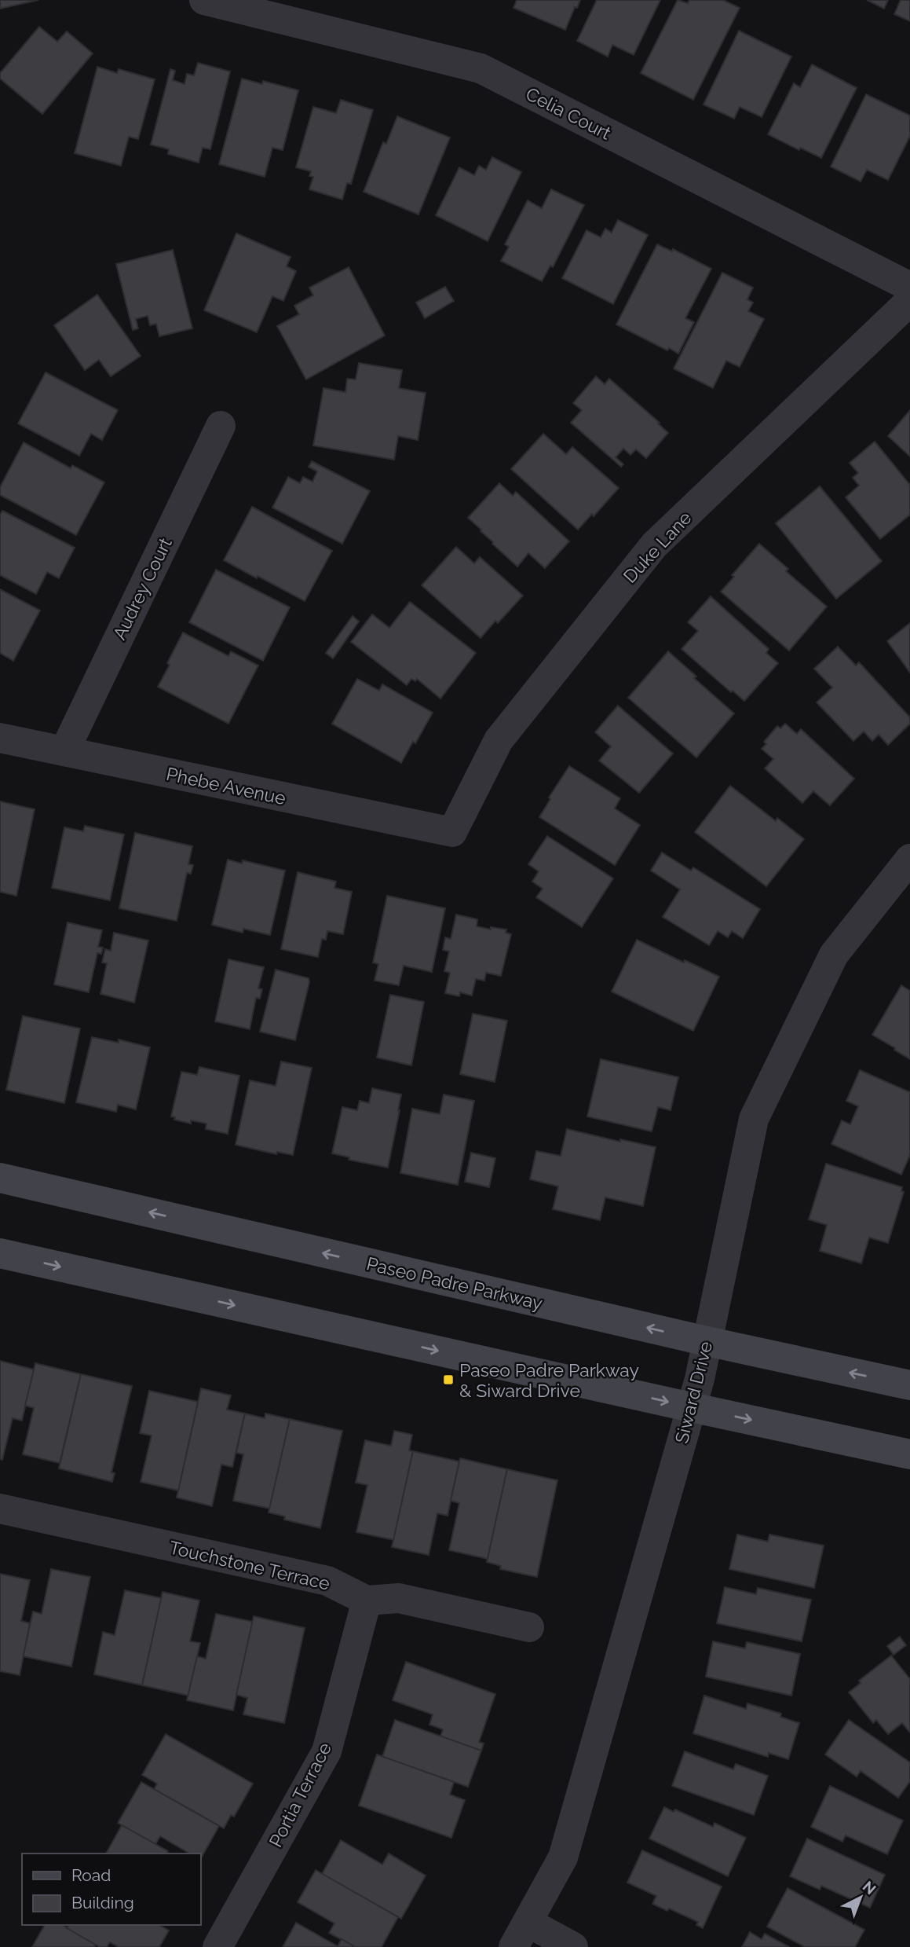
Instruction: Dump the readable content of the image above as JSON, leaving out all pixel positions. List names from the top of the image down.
{
  "streets": {
    "main road": ["Paseo Padre Parkway"],
    "street": [
      "Celia Court",
      "Duke Lane",
      "Audrey Court",
      "Phebe Avenue",
      "Siward Drive",
      "Touchstone Terrace",
      "Portia Terrace"
    ]
  },
  "crossings": [
    ["Duke Lane", "Phebe Avenue"],
    ["Audrey Court", "Phebe Avenue"],
    ["Paseo Padre Parkway", "Siward Drive"],
    ["Touchstone Terrace", "Portia Terrace"]
  ],
  "places": {
    "transit": ["Paseo Padre Parkway & Siward Drive"]
  },
  "legend": ["Road", "Building"],
  "north": "top right"
}
